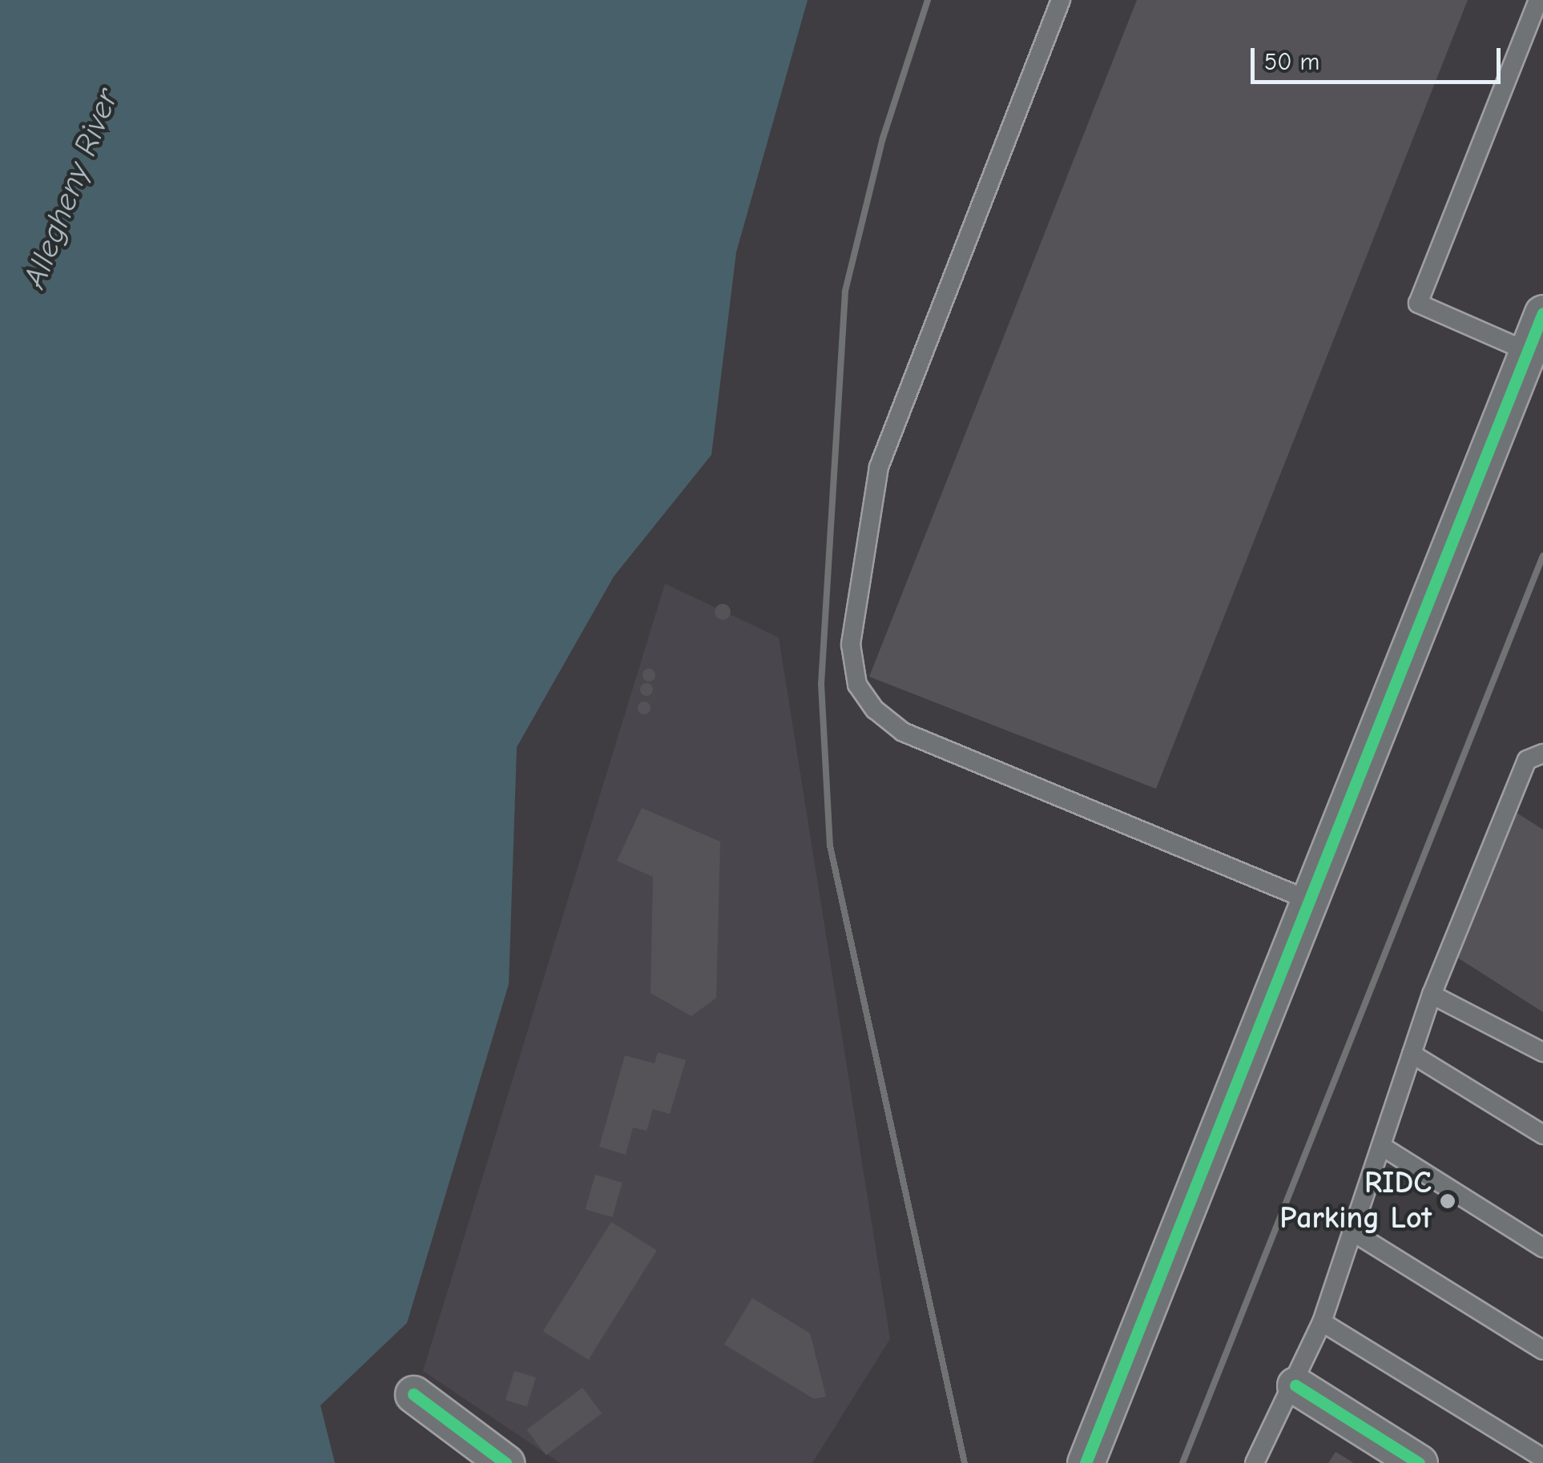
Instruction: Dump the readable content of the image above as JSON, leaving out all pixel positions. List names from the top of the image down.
{
  "water": ["Allegheny River"],
  "places": ["RIDC Parking Lot"],
  "scale_bar": "50 m"
}
